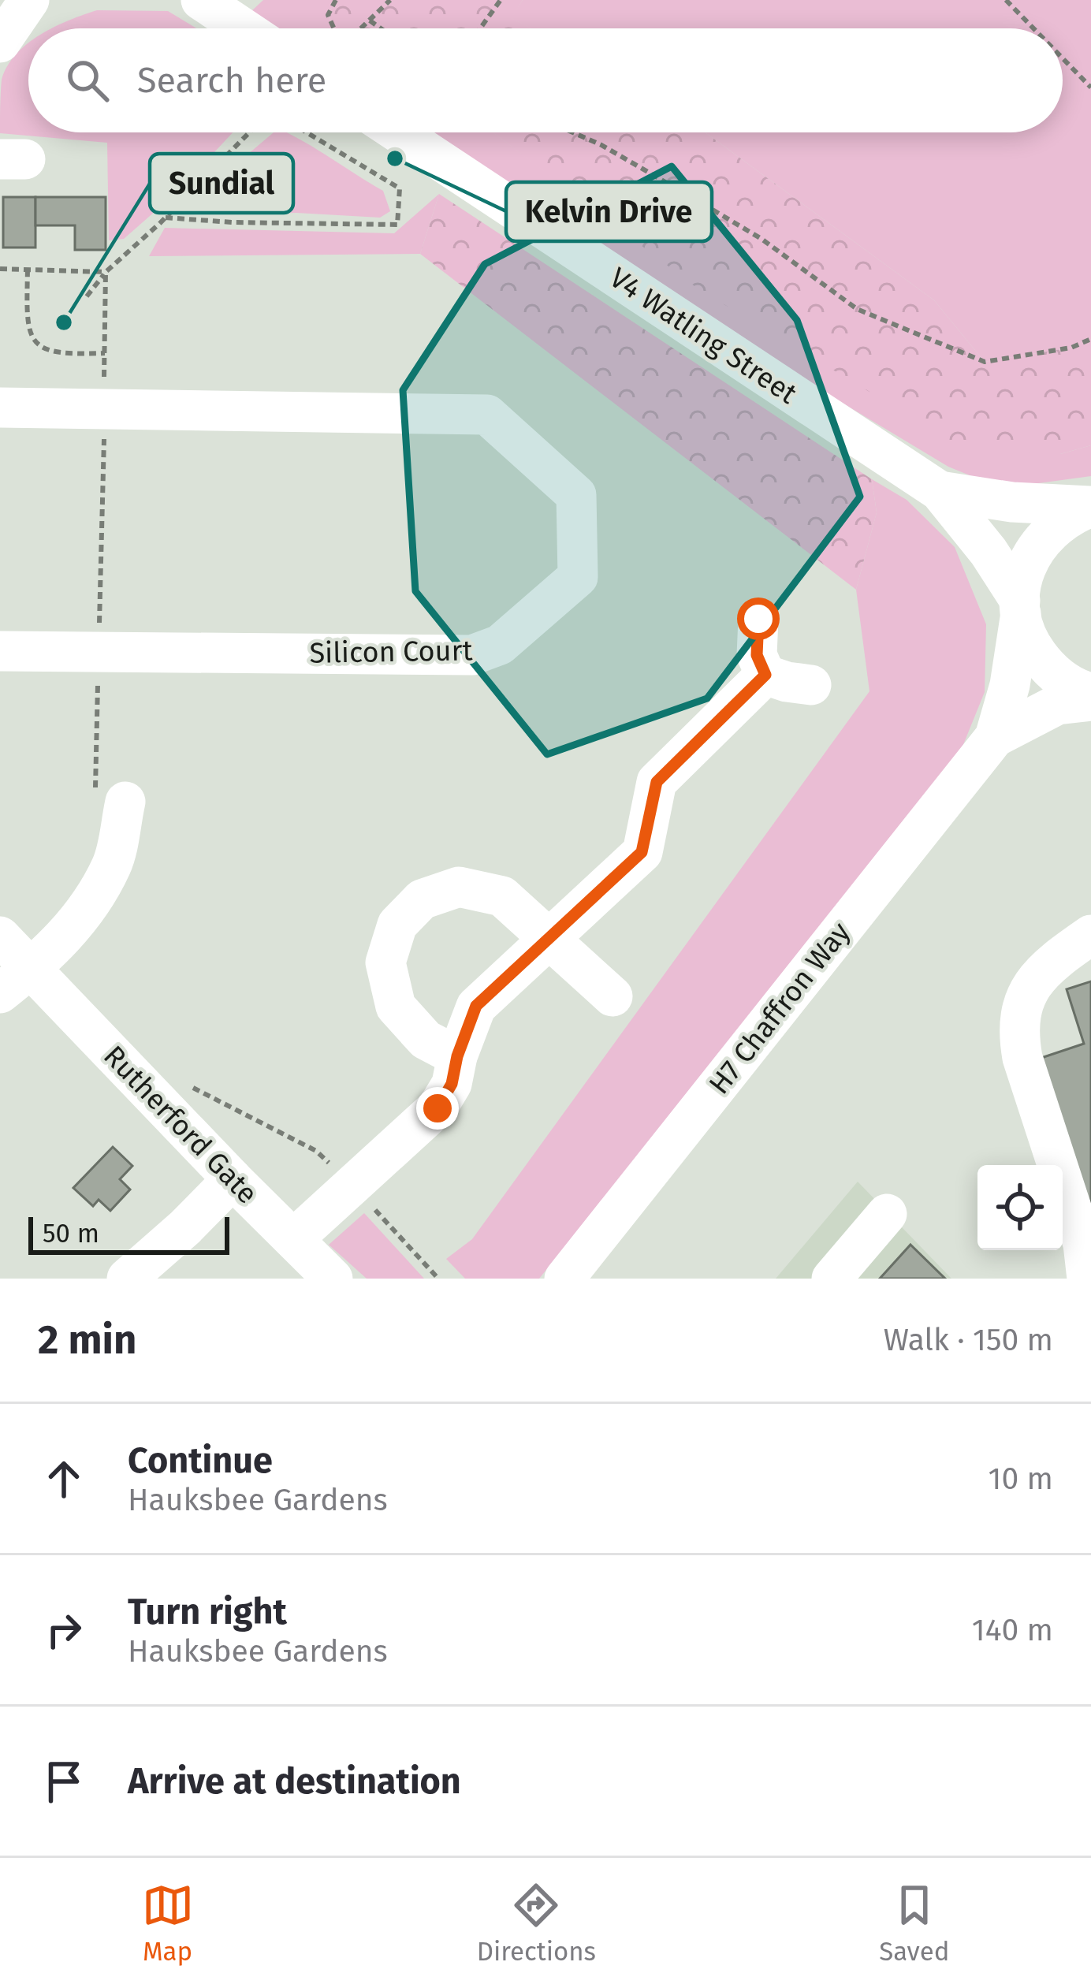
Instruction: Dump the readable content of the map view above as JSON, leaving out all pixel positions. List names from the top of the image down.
{
  "streets": {
    "street": [
      "V4 Watling Street",
      "Silicon Court",
      "H7 Chaffron Way",
      "Rutherford Gate"
    ]
  },
  "crossings": [
    ["V4 Watling Street", "H7 Chaffron Way"]
  ],
  "places": ["Kelvin Drive", "Sundial"],
  "scale_bar": "50 m",
  "page": {
    "search": "Search here",
    "scale": "50 m",
    "heading": ["2 min", "Walk · 150 m"],
    "list": [
      ["Continue", "Hauksbee Gardens", "10 m"],
      ["Turn right", "Hauksbee Gardens", "140 m"],
      "Arrive at destination"
    ],
    "nav": ["Map", "Directions", "Saved"]
  }
}
